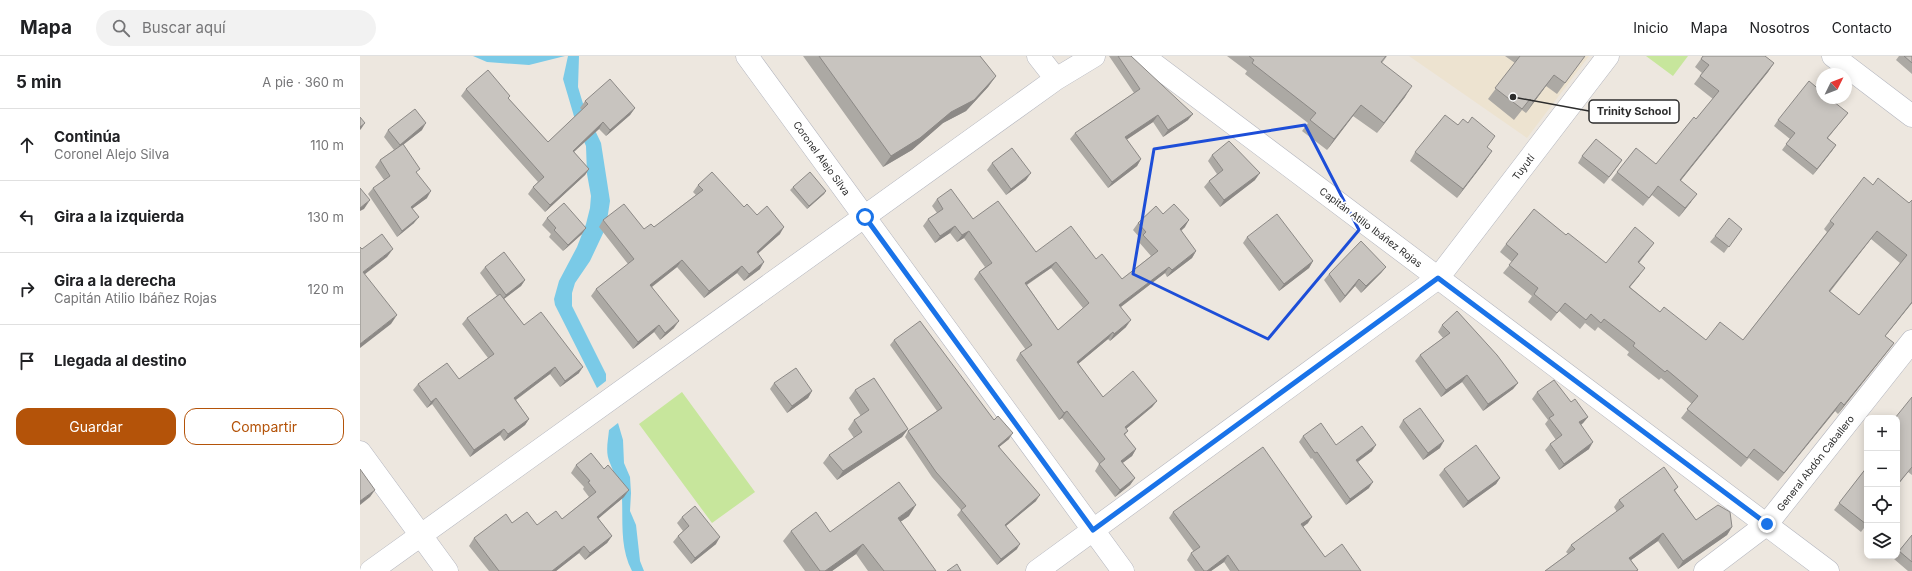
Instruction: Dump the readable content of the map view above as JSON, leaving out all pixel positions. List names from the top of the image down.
{
  "streets": {
    "street": [
      "Coronel Alejo Silva",
      "Tuyutí",
      "Capitán Atilio Ibáñez Rojas",
      "General Abdón Caballero"
    ]
  },
  "crossings": [
    ["Coronel Alejo Silva", "Tuyutí"],
    ["Tuyutí", "Capitán Atilio Ibáñez Rojas"],
    ["Capitán Atilio Ibáñez Rojas", "General Abdón Caballero"]
  ],
  "places": ["Trinity School"],
  "north": "top right",
  "page": {
    "header": "Mapa",
    "search": "Buscar aquí",
    "nav": [
      "Inicio",
      "Mapa",
      "Nosotros",
      "Contacto"
    ],
    "heading": ["5 min", "A pie · 360 m"],
    "list": [
      ["Continúa", "Coronel Alejo Silva", "110 m"],
      ["Gira a la izquierda", "130 m"],
      ["Gira a la derecha", "Capitán Atilio Ibáñez Rojas", "120 m"],
      "Llegada al destino"
    ],
    "buttons": ["Guardar", "Compartir"],
    "map_buttons": ["+", "−"]
  }
}
